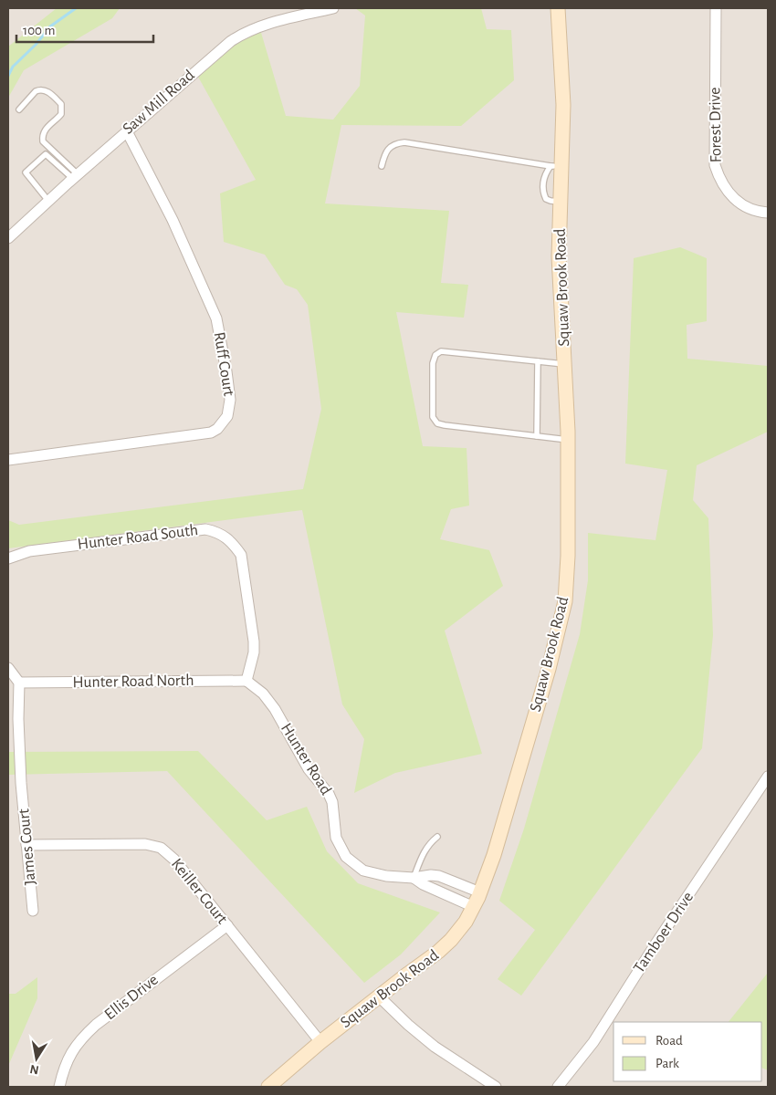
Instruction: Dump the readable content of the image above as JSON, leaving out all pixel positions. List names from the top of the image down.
{
  "streets": {
    "street": [
      "Saw Mill Road",
      "Forest Drive",
      "Squaw Brook Road",
      "Ruff Court",
      "Hunter Road South",
      "Hunter Road North",
      "Hunter Road",
      "James Court",
      "Keiller Court",
      "Tamboer Drive",
      "Ellis Drive"
    ]
  },
  "crossings": [
    ["Saw Mill Road", "Ruff Court"],
    ["Squaw Brook Road", "Hunter Road"],
    ["Squaw Brook Road", "Keiller Court"],
    ["Hunter Road South", "Hunter Road North"],
    ["Hunter Road South", "Hunter Road"],
    ["Hunter Road North", "Hunter Road"],
    ["Hunter Road North", "James Court"],
    ["James Court", "Keiller Court"],
    ["Keiller Court", "Ellis Drive"]
  ],
  "legend": ["Road", "Park"],
  "scale_bar": "100 m",
  "north": "bottom"
}
